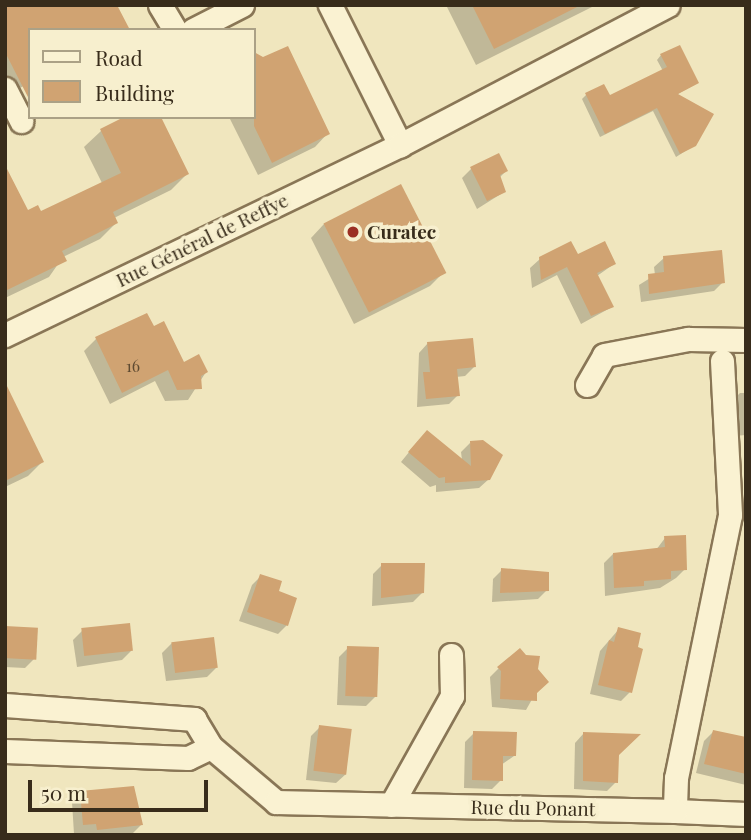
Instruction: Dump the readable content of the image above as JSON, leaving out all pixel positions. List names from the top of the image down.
{
  "streets": {
    "street": ["Rue Général de Reffye", "Rue du Ponant"]
  },
  "places": ["Curatec"],
  "house_numbers": ["16"],
  "legend": ["Road", "Building"],
  "scale_bar": "50 m"
}
